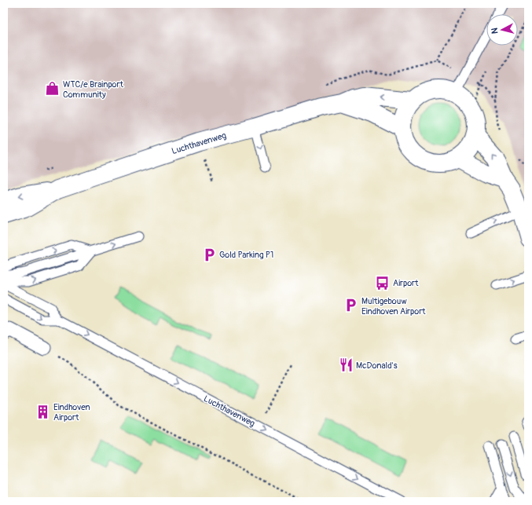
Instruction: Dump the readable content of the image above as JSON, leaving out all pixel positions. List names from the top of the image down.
{
  "streets": {
    "street": ["Luchthavenweg"]
  },
  "places": {
    "shop": ["WTC/e Brainport Community"],
    "parking": ["Gold Parking P1", "Multigebouw Eindhoven Airport"],
    "bus stop": ["Airport"],
    "restaurant": ["McDonald's"],
    "building": ["Eindhoven Airport"]
  },
  "north": "left"
}
